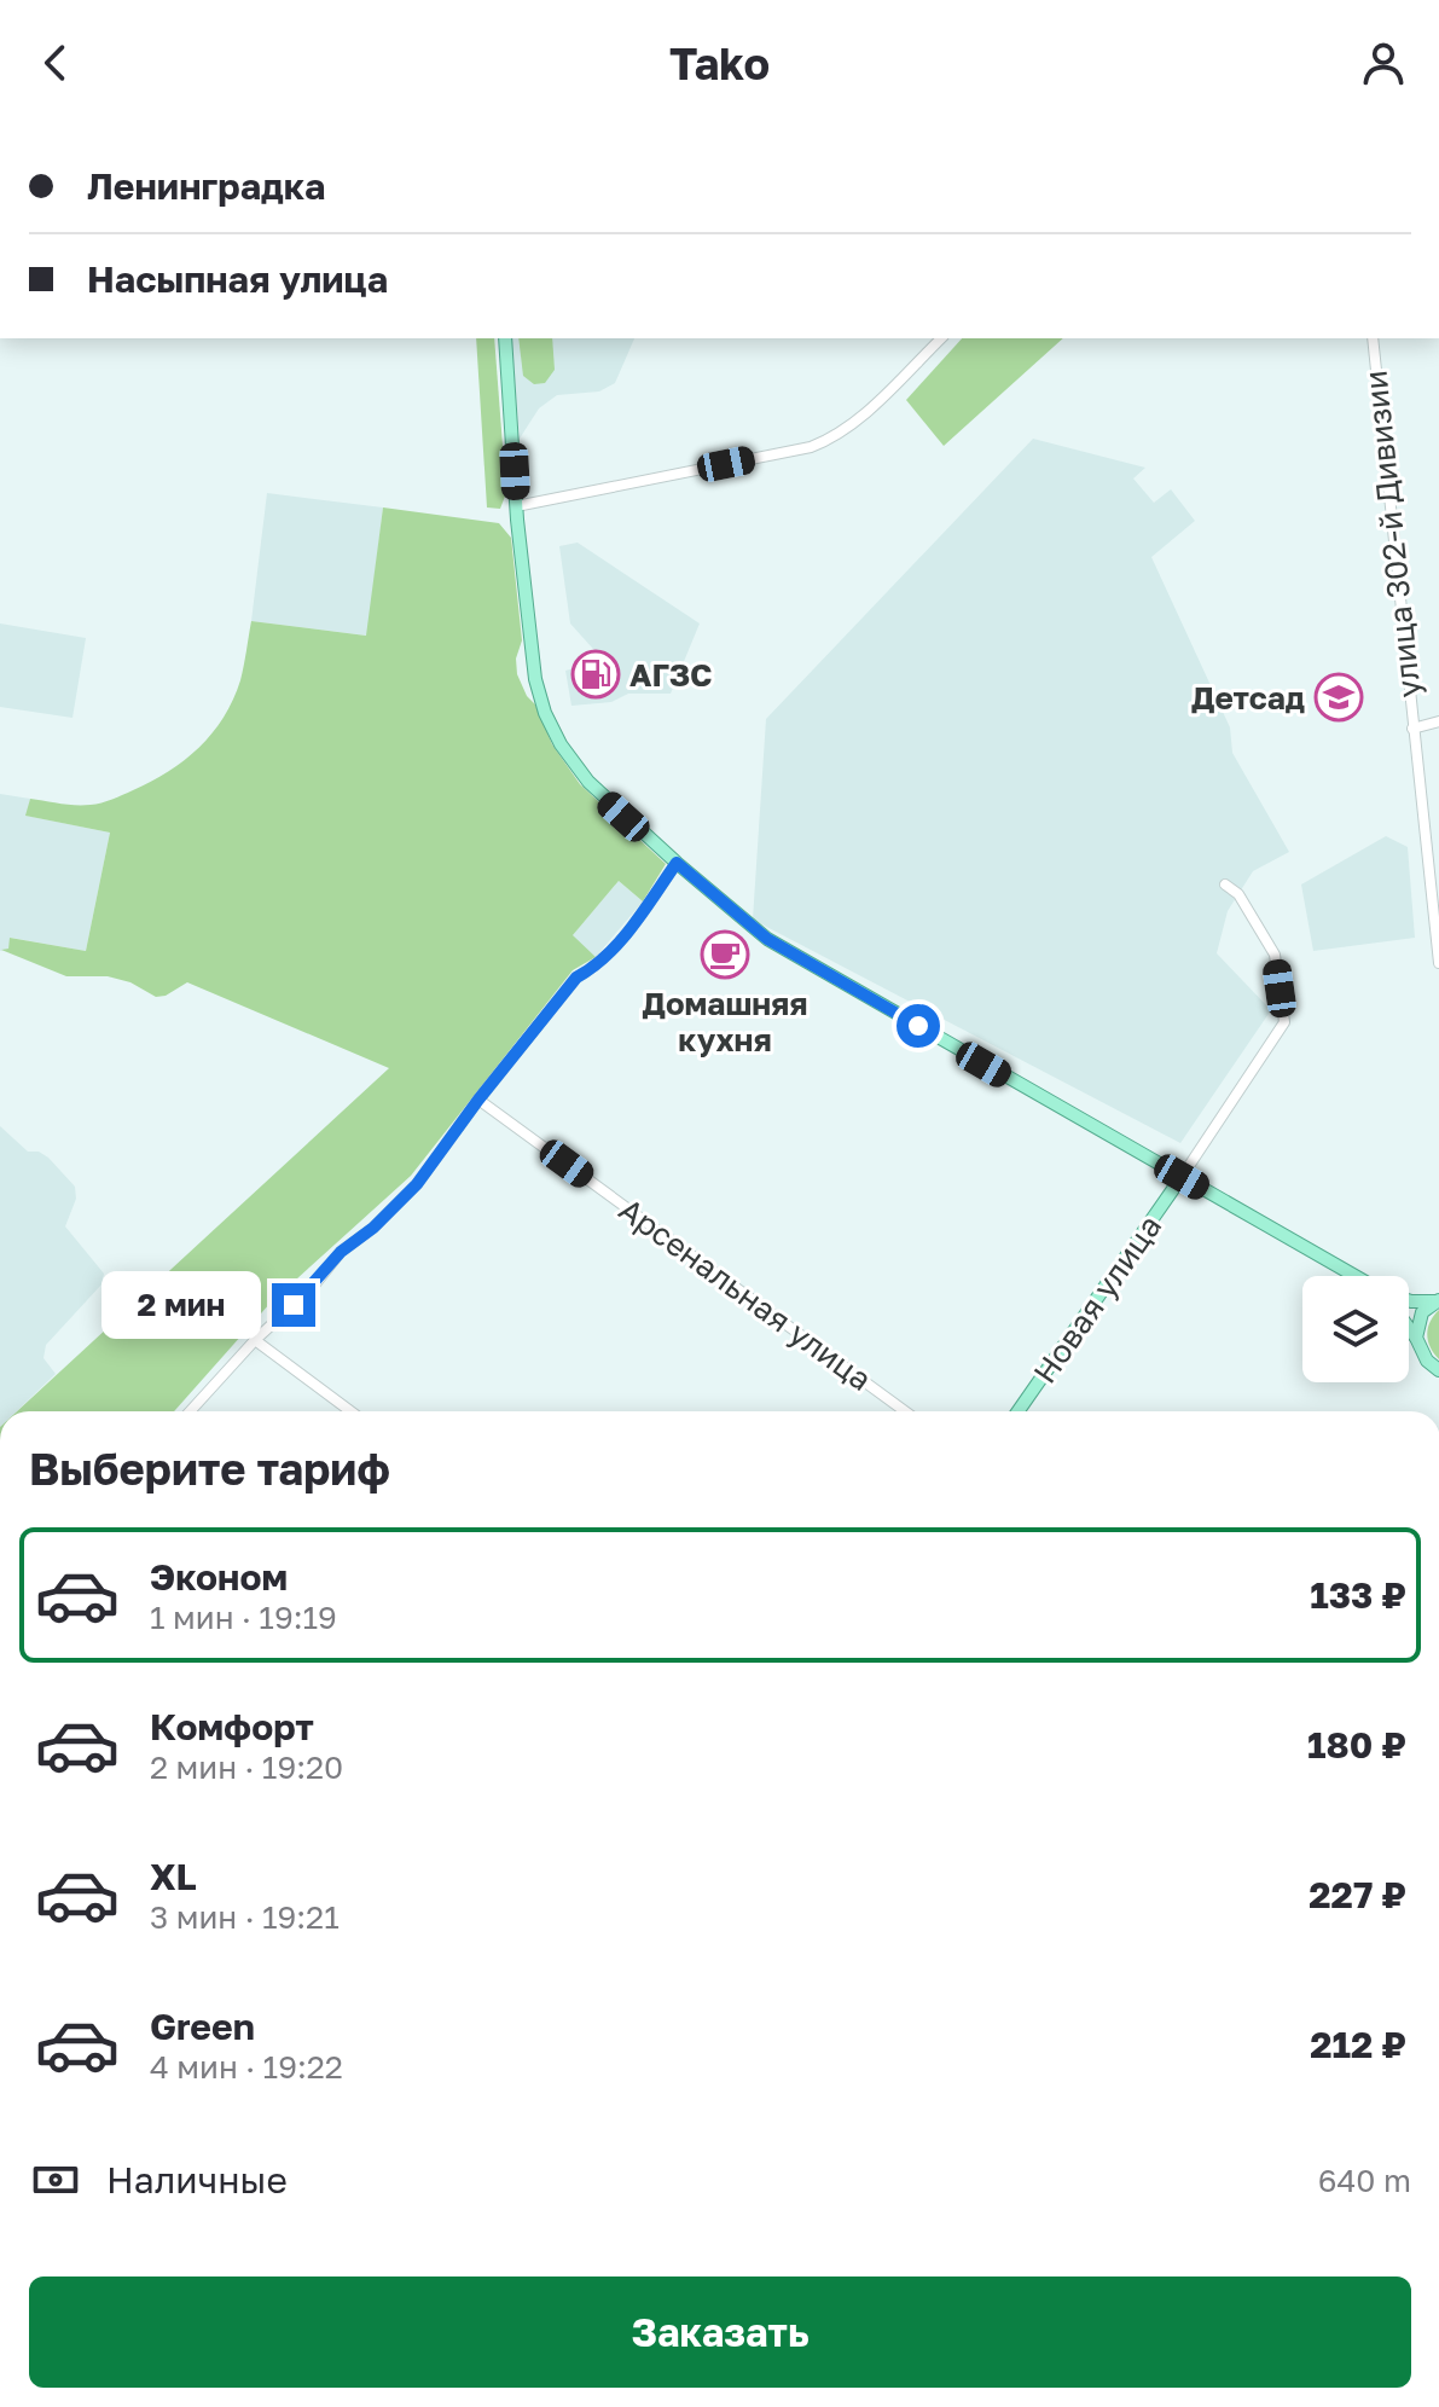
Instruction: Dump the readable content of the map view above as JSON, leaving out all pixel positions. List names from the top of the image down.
{
  "streets": {
    "main road": ["Новая улица"],
    "street": ["улица 302-й Дивизии", "Арсенальная улица"]
  },
  "places": {
    "fuel station": ["АГЗС"],
    "school or university": ["Детсад"],
    "cafe": ["Домашняя кухня"]
  },
  "page": {
    "header": "Tako",
    "banner": ["Ленинградка", "Насыпная улица"],
    "bubble": "2 мин",
    "heading": "Выберите тариф",
    "list": [
      {
        "name": "Эконом",
        "note": "1 мин · 19:19",
        "value": "133 ₽"
      },
      {
        "name": "Комфорт",
        "note": "2 мин · 19:20",
        "value": "180 ₽"
      },
      {
        "name": "XL",
        "note": "3 мин · 19:21",
        "value": "227 ₽"
      },
      {
        "name": "Green",
        "note": "4 мин · 19:22",
        "value": "212 ₽"
      }
    ],
    "pay": ["Наличные", "640 m"],
    "buttons": "Заказать"
  }
}
